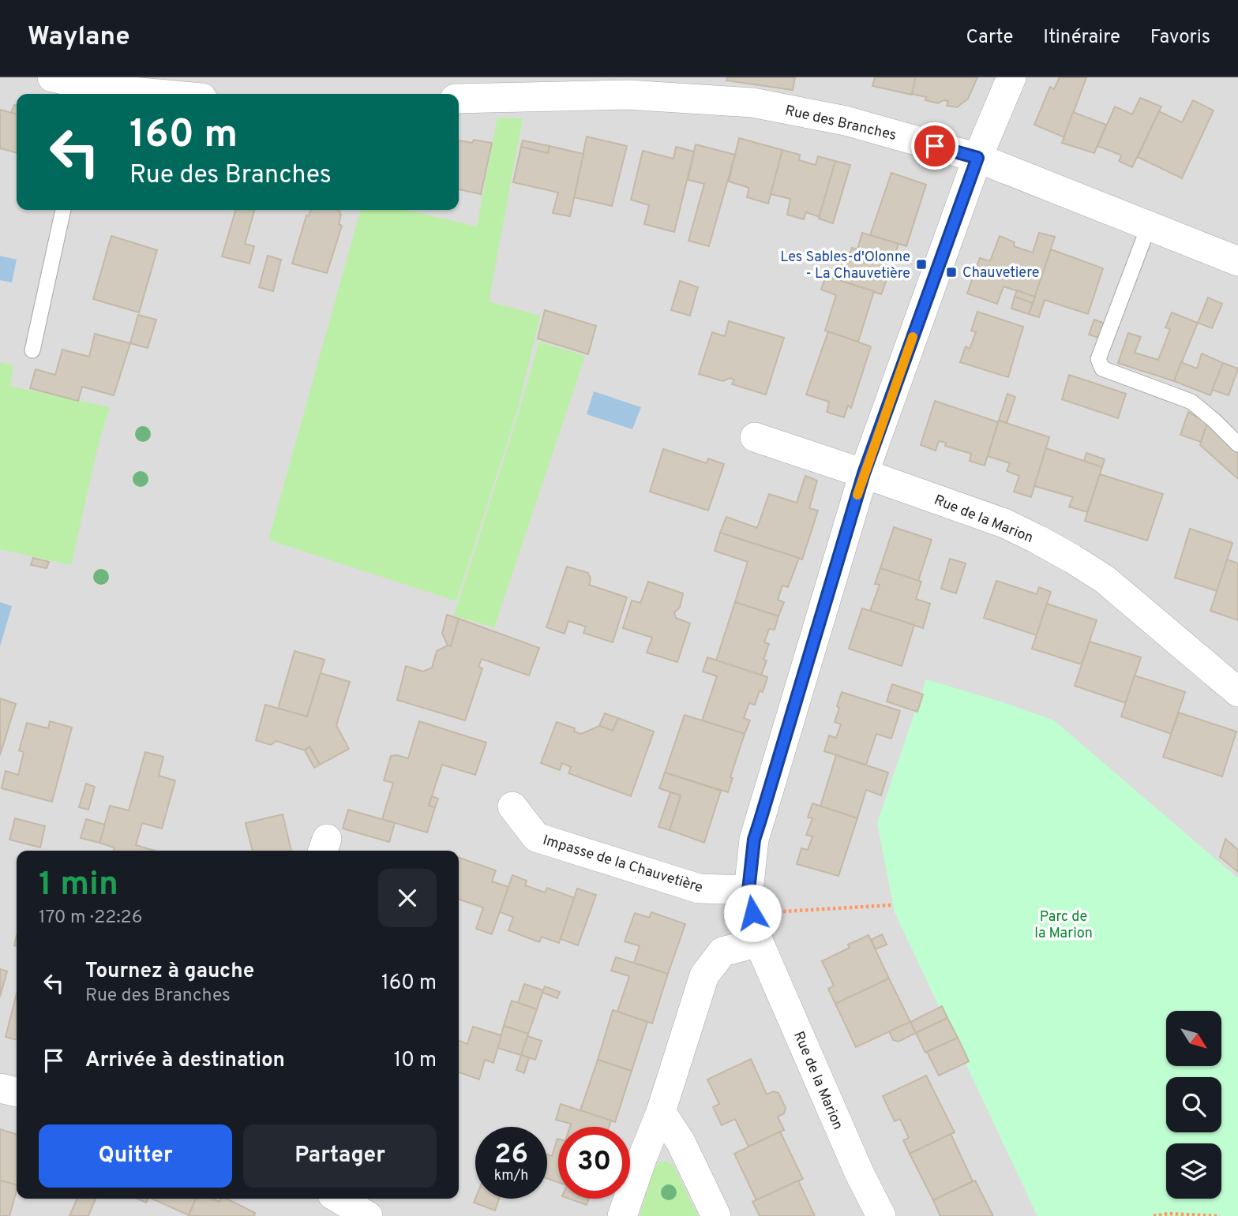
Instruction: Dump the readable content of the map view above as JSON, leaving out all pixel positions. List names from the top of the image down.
{
  "streets": {
    "street": ["Rue des Branches", "Rue de la Marion", "Impasse de la Chauvetière"]
  },
  "crossings": [
    ["Rue des Branches", "Rue de la Marion"],
    ["Rue de la Marion", "Impasse de la Chauvetière"]
  ],
  "parks": ["Parc de la Marion"],
  "places": {
    "transit": ["Les Sables-d'Olonne - La Chauvetière", "Chauvetiere"]
  },
  "north": "bottom right",
  "page": {
    "header": "Waylane",
    "nav": ["Carte", "Itinéraire", "Favoris"],
    "turn": ["160 m", "Rue des Branches"],
    "heading": ["1 min", "170 m · 22:26"],
    "list": [
      {
        "name": "Tournez à gauche",
        "note": "Rue des Branches",
        "value": "160 m"
      },
      {
        "name": "Arrivée à destination",
        "value": "10 m"
      }
    ],
    "buttons": ["Quitter", "Partager"],
    "speed": "26 km/h",
    "limit": "30"
  }
}
